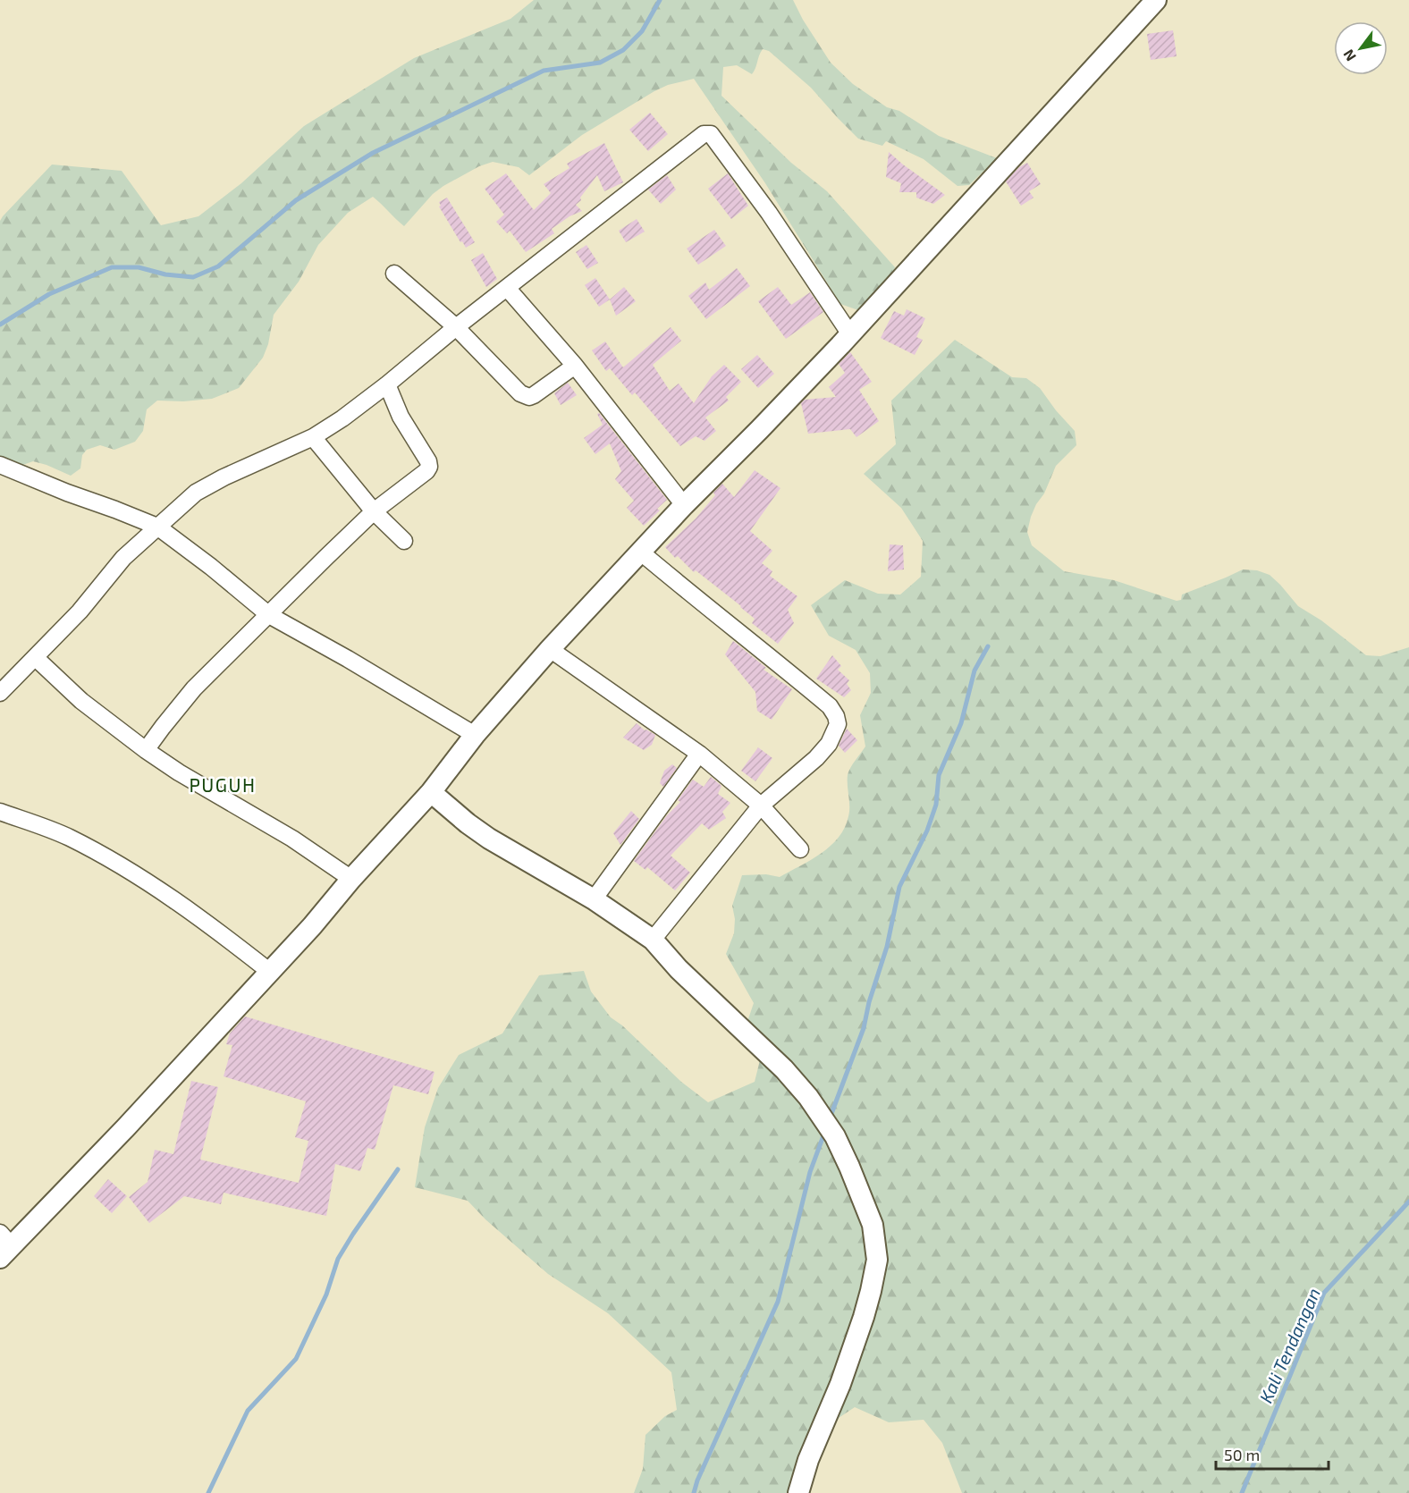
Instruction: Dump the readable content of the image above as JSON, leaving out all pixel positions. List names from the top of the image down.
{
  "districts": ["PUGUH"],
  "water": ["Kali Tendangan"],
  "scale_bar": "50 m",
  "north": "bottom left"
}
